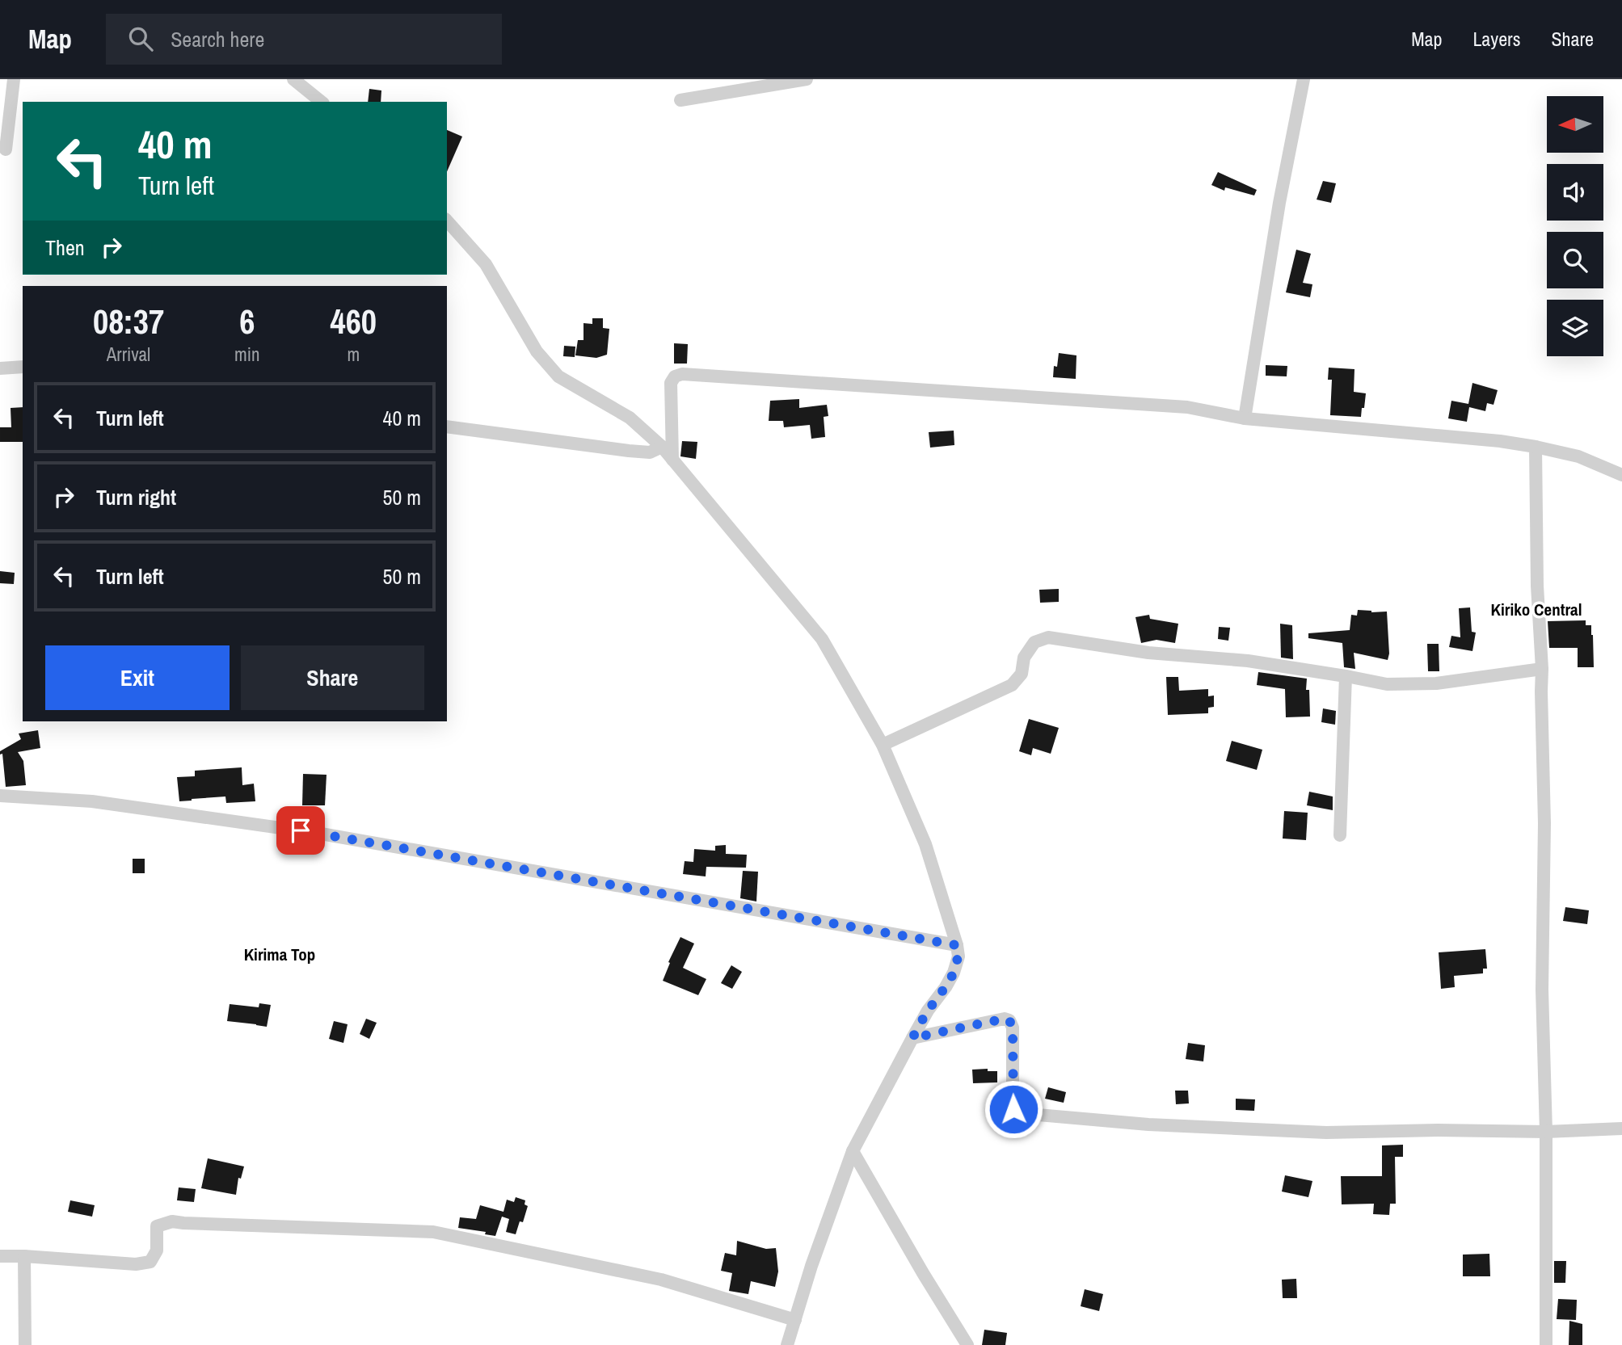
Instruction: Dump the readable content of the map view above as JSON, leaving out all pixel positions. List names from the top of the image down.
{
  "districts": ["Kiriko Central", "Kirima Top"],
  "north": "left",
  "page": {
    "header": "Map",
    "search": "Search here",
    "nav": ["Map", "Layers", "Share"],
    "turn": ["40 m", "Turn left"],
    "then": "Then",
    "eta": [
      "08:37",
      "Arrival",
      "6",
      "min",
      "460",
      "m"
    ],
    "list": [
      {
        "name": "Turn left",
        "value": "40 m"
      },
      {
        "name": "Turn right",
        "value": "50 m"
      },
      {
        "name": "Turn left",
        "value": "50 m"
      }
    ],
    "buttons": ["Exit", "Share"]
  }
}
